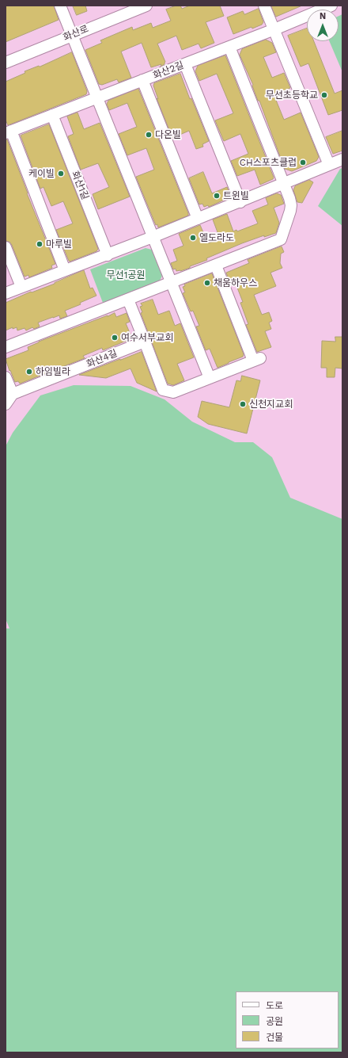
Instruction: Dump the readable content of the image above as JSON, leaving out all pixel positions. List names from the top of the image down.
{
  "streets": {
    "street": [
      "화산로",
      "화산2길",
      "화산1길",
      "화산4길"
    ]
  },
  "crossings": [
    ["화산2길", "화산1길"]
  ],
  "parks": ["무선1공원"],
  "places": [
    "무선초등학교",
    "다온빌",
    "CH스포츠클럽",
    "케이빌",
    "트윈빌",
    "엘도라도",
    "마루빌",
    "채움하우스",
    "여수서부교회",
    "하임빌라",
    "신천지교회"
  ],
  "legend": ["도로", "공원", "건물"],
  "north": "top"
}
